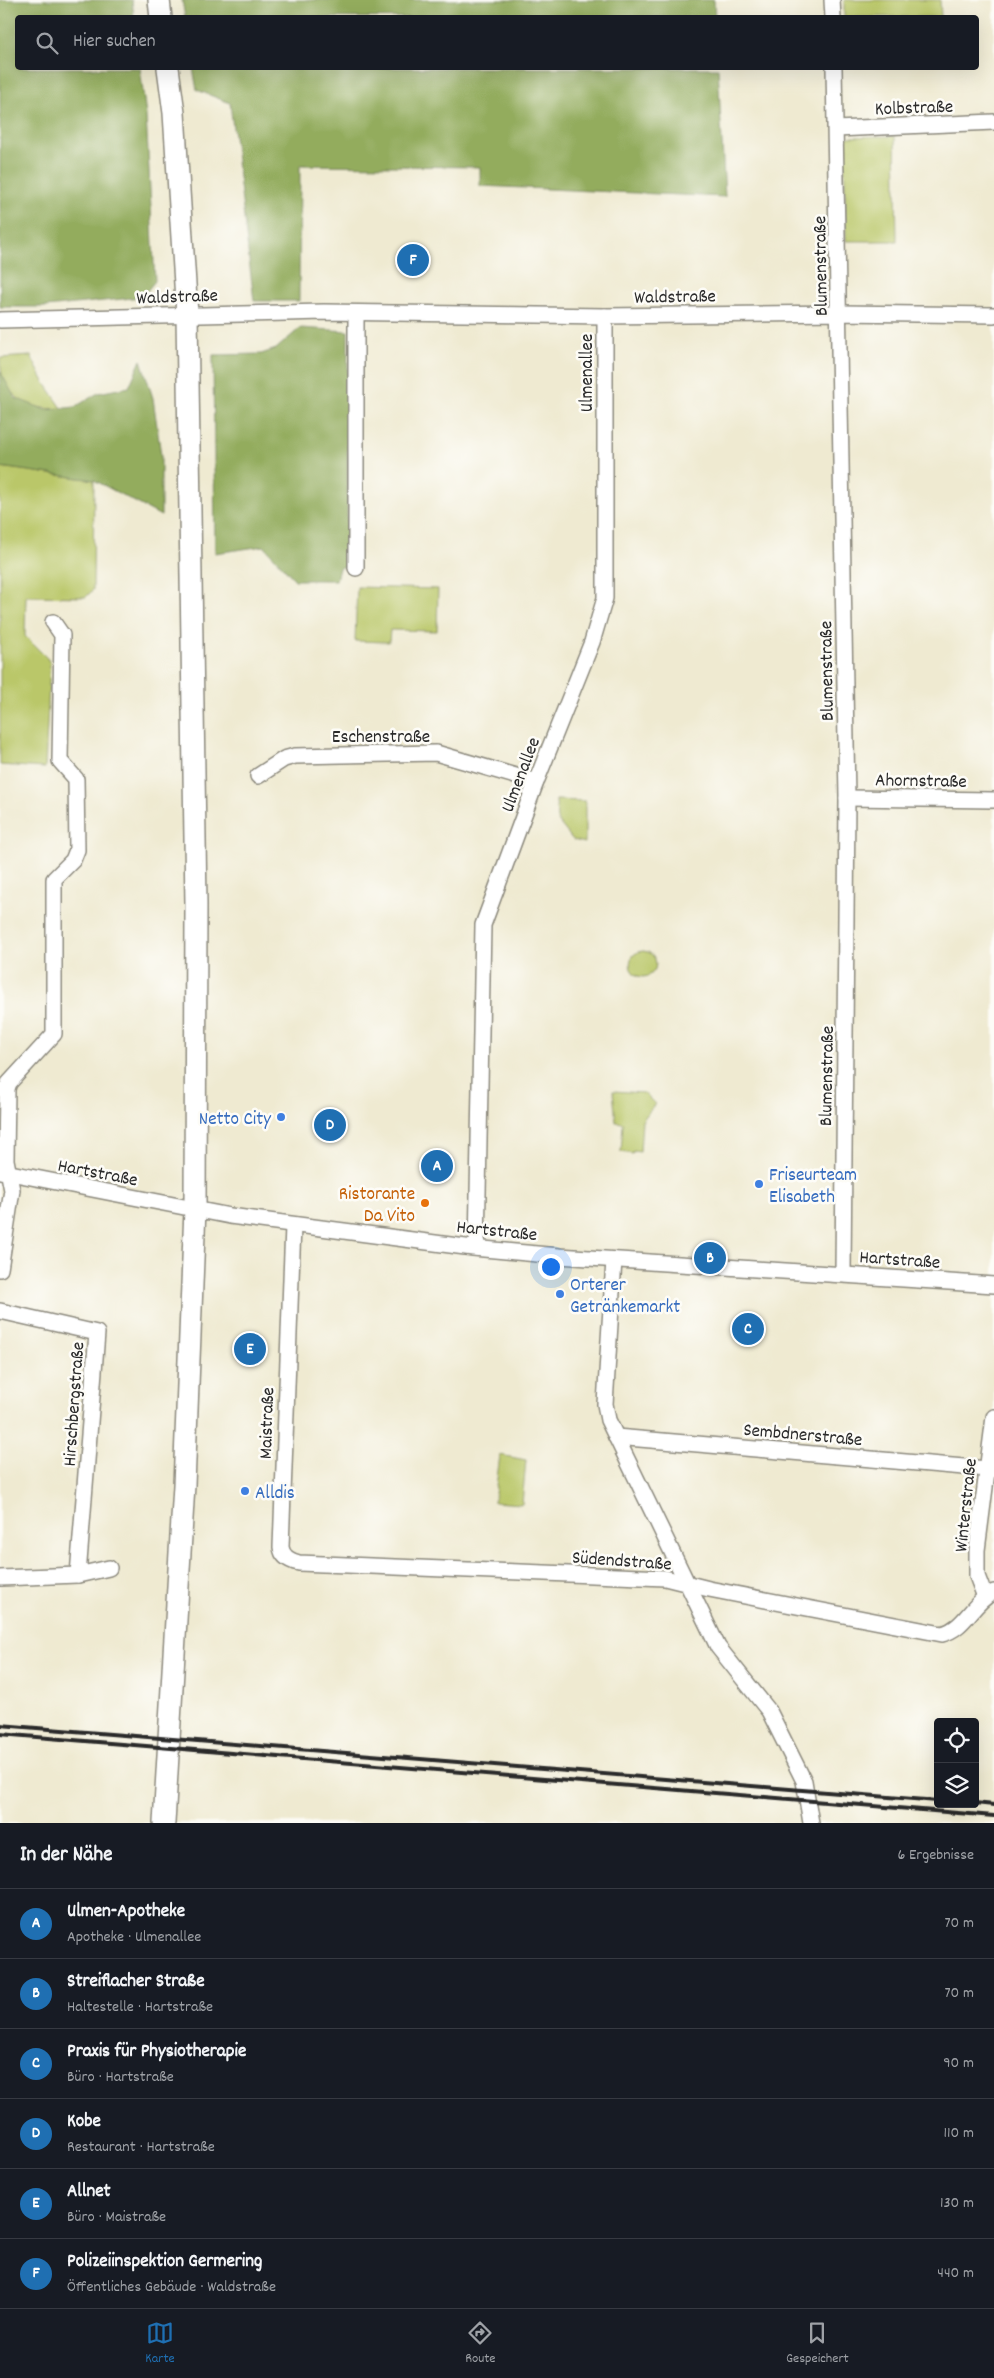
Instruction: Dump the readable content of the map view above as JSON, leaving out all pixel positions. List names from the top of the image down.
{
  "streets": {
    "street": [
      "Kolbstraße",
      "Blumenstraße",
      "Waldstraße",
      "Ulmenallee",
      "Eschenstraße",
      "Ahornstraße",
      "Hartstraße",
      "Hirschbergstraße",
      "Maistraße",
      "Sembdnerstraße",
      "Winterstraße",
      "Südendstraße"
    ]
  },
  "crossings": [
    ["Kolbstraße", "Blumenstraße"],
    ["Blumenstraße", "Waldstraße"],
    ["Blumenstraße", "Ahornstraße"],
    ["Blumenstraße", "Hartstraße"],
    ["Waldstraße", "Ulmenallee"],
    ["Ulmenallee", "Eschenstraße"],
    ["Ulmenallee", "Hartstraße"],
    ["Hartstraße", "Maistraße"],
    ["Maistraße", "Südendstraße"],
    ["Sembdnerstraße", "Winterstraße"],
    ["Winterstraße", "Südendstraße"]
  ],
  "places": [
    "Netto City",
    "Friseurteam Elisabeth",
    "Ristorante Da Vito",
    "Orterer Getränkemarkt",
    "Alldis"
  ],
  "page": {
    "search": "Hier suchen",
    "pins": [
      "F",
      "D",
      "A",
      "B",
      "C",
      "E"
    ],
    "heading": ["In der Nähe", "6 Ergebnisse"],
    "list": [
      {
        "mark": "A",
        "name": "Ulmen-Apotheke",
        "note": "Apotheke · Ulmenallee",
        "value": "70 m"
      },
      {
        "mark": "B",
        "name": "Streiflacher Straße",
        "note": "Haltestelle · Hartstraße",
        "value": "70 m"
      },
      {
        "mark": "C",
        "name": "Praxis für Physiotherapie",
        "note": "Büro · Hartstraße",
        "value": "90 m"
      },
      {
        "mark": "D",
        "name": "Kobe",
        "note": "Restaurant · Hartstraße",
        "value": "110 m"
      },
      {
        "mark": "E",
        "name": "Allnet",
        "note": "Büro · Maistraße",
        "value": "130 m"
      },
      {
        "mark": "F",
        "name": "Polizeiinspektion Germering",
        "note": "Öffentliches Gebäude · Waldstraße",
        "value": "440 m"
      }
    ],
    "nav": ["Karte", "Route", "Gespeichert"]
  }
}
